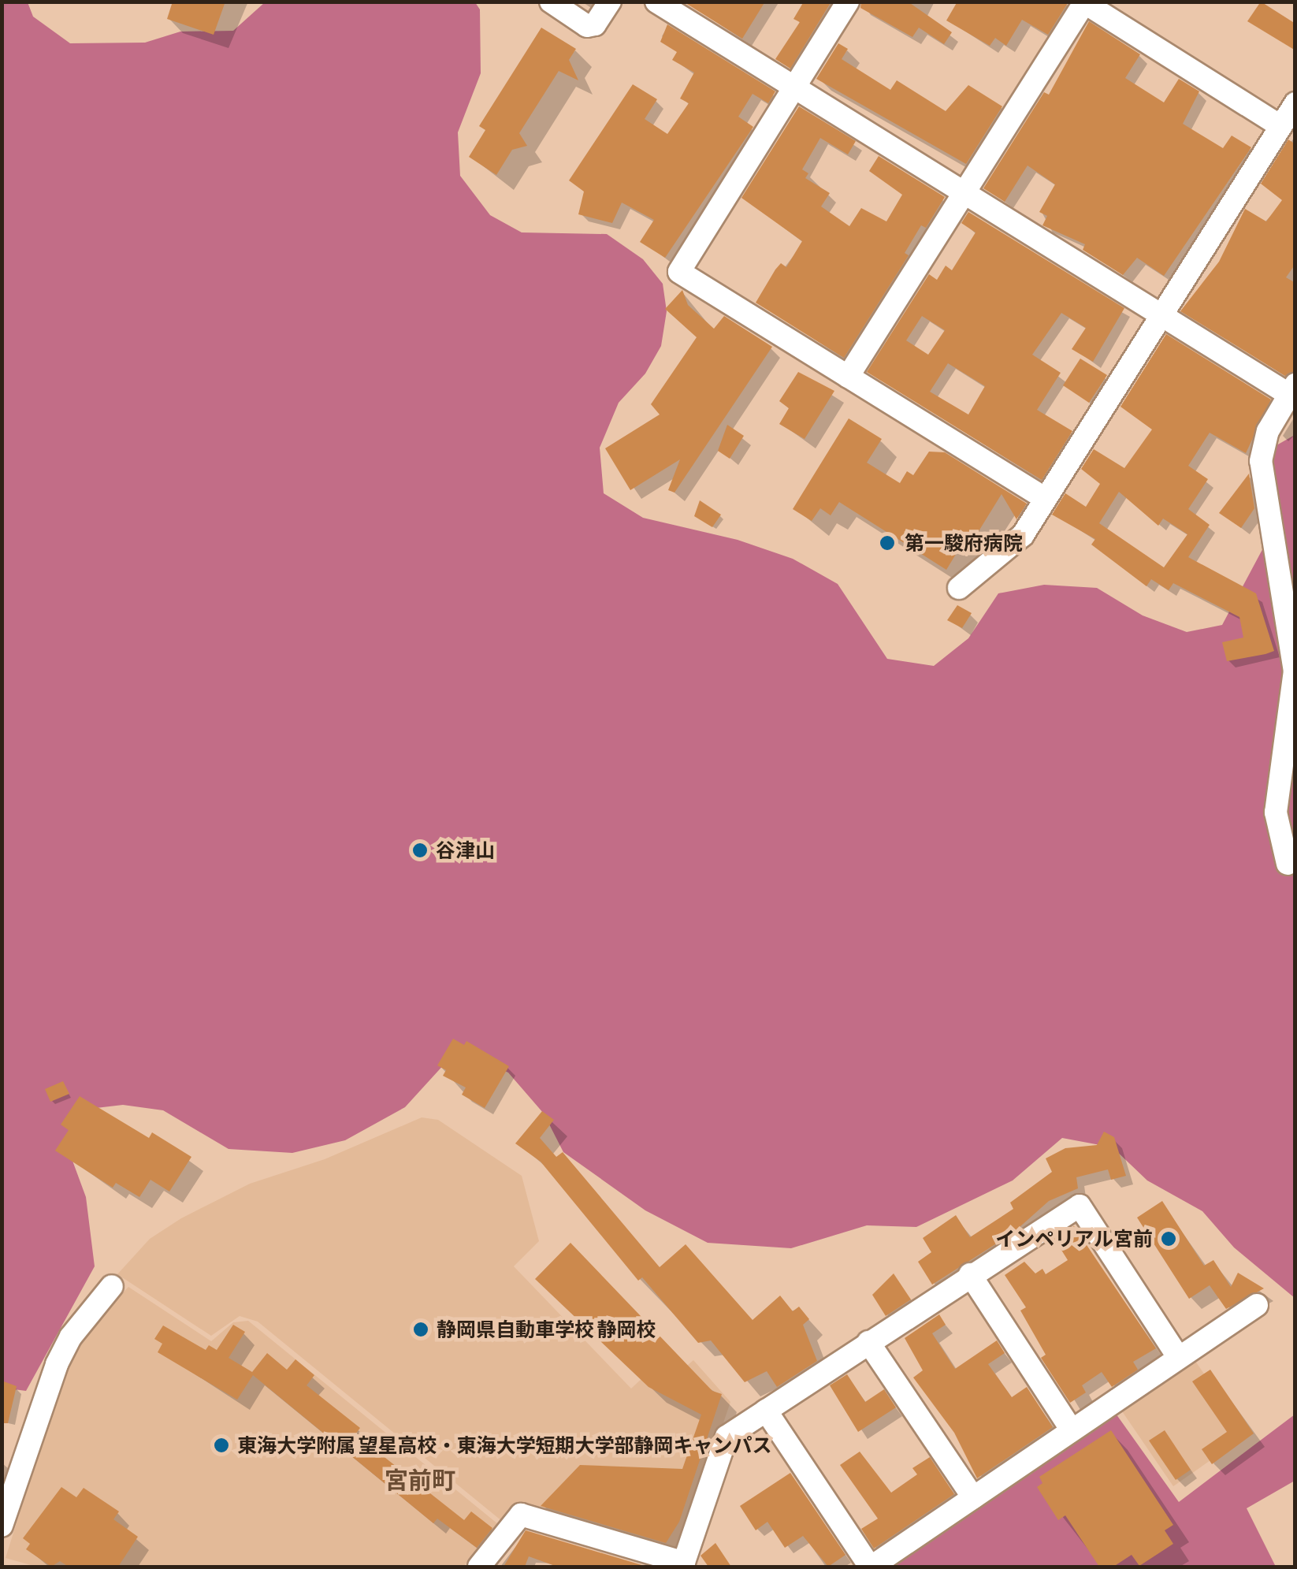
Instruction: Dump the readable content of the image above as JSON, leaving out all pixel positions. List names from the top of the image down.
{
  "districts": ["宮前町"],
  "places": [
    "第一駿府病院",
    "谷津山",
    "インペリアル宮前",
    "静岡県自動車学校 静岡校",
    "東海大学附属 望星高校・東海大学短期大学部静岡キャンパス"
  ]
}
